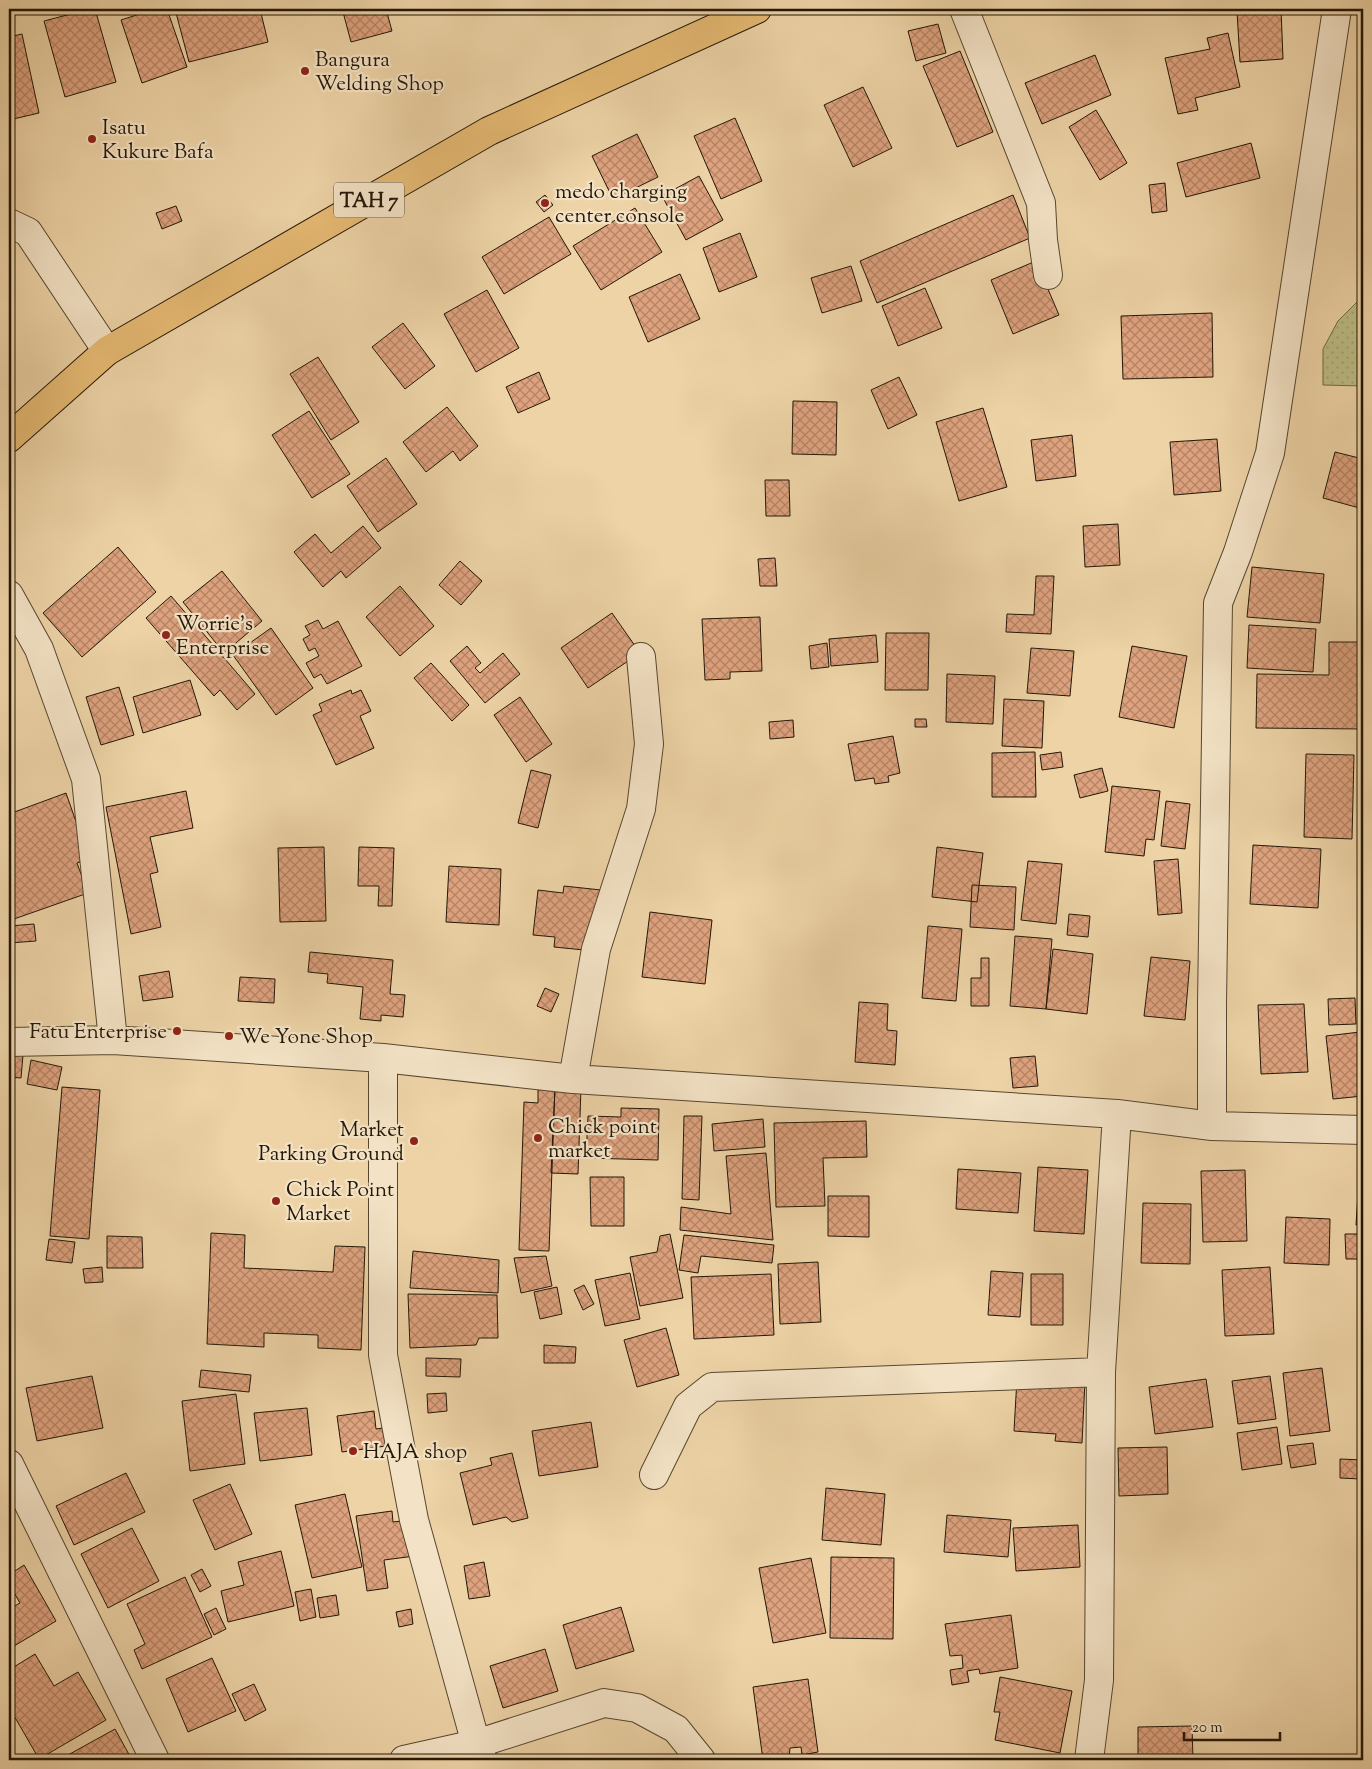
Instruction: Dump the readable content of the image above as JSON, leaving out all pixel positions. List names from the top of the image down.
{
  "streets": {
    "highway": ["TAH 7"]
  },
  "places": [
    "Bangura Welding Shop",
    "Isatu Kukure Bafa",
    "medo charging center console",
    "Worrie's Enterprise",
    "Fatu Enterprise",
    "We Yone Shop",
    "Chick point market",
    "Market Parking Ground",
    "Chick Point Market",
    "HAJA shop"
  ],
  "scale_bar": "20 m"
}
